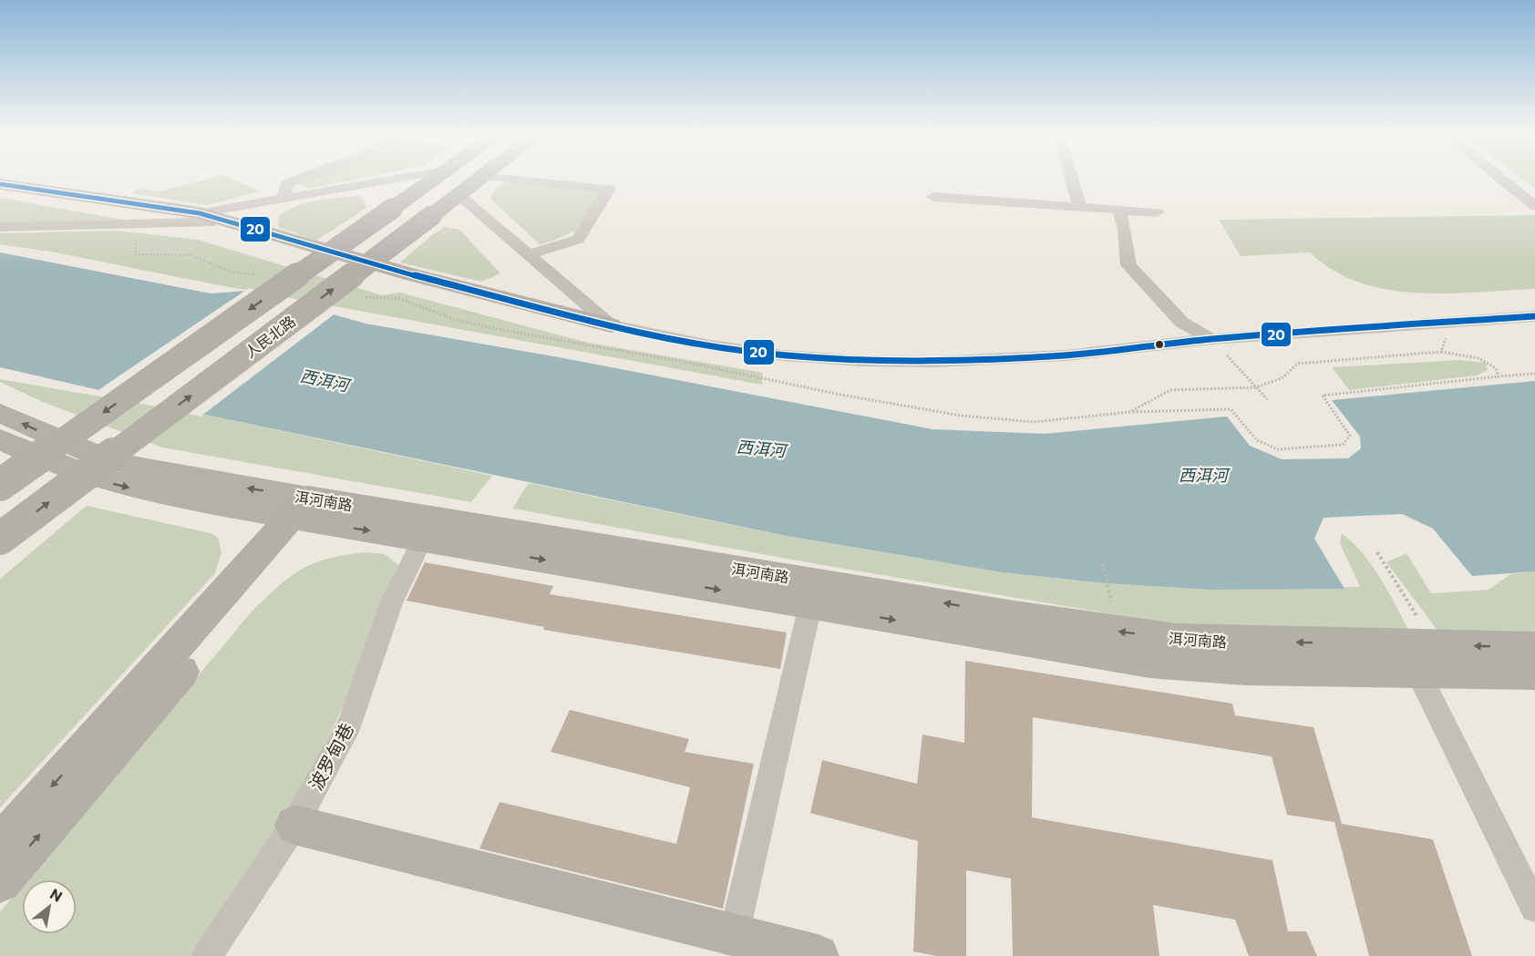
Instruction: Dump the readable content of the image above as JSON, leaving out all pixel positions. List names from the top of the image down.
{
  "streets": {
    "main road": ["人民北路", "洱河南路"],
    "street": ["波罗甸巷"]
  },
  "crossings": [
    ["洱河南路", "波罗甸巷"]
  ],
  "water": ["西洱河"],
  "lines": ["transit line 20"],
  "north": "top right"
}
